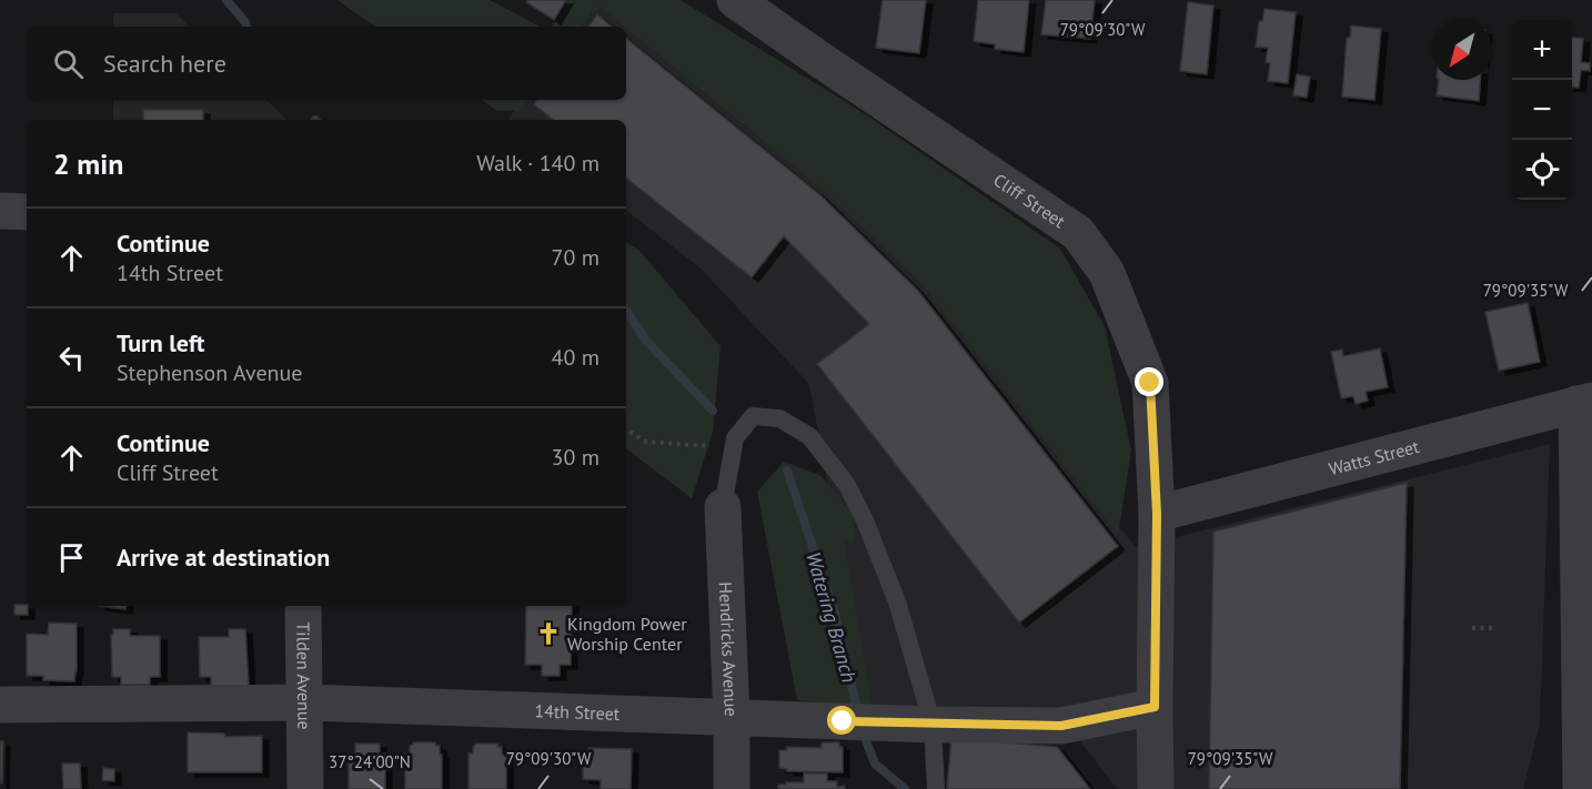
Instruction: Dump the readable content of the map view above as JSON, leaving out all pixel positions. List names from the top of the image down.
{
  "streets": {
    "street": [
      "Cliff Street",
      "Watts Street",
      "Hendricks Avenue",
      "Tilden Avenue",
      "14th Street"
    ]
  },
  "crossings": [
    ["Cliff Street", "Watts Street"],
    ["Cliff Street", "14th Street"],
    ["Hendricks Avenue", "14th Street"],
    ["Tilden Avenue", "14th Street"]
  ],
  "water": ["Watering Branch"],
  "places": {
    "church": ["Kingdom Power Worship Center"]
  },
  "north": "bottom left",
  "page": {
    "map_buttons": ["+", "−"],
    "search": "Search here",
    "heading": ["2 min", "Walk · 140 m"],
    "list": [
      ["Continue", "14th Street", "70 m"],
      ["Turn left", "Stephenson Avenue", "40 m"],
      ["Continue", "Cliff Street", "30 m"],
      "Arrive at destination"
    ]
  },
  "coordinates": ["79°09'30\"W", "79°09'35\"W", "37°24'00\"N"]
}
